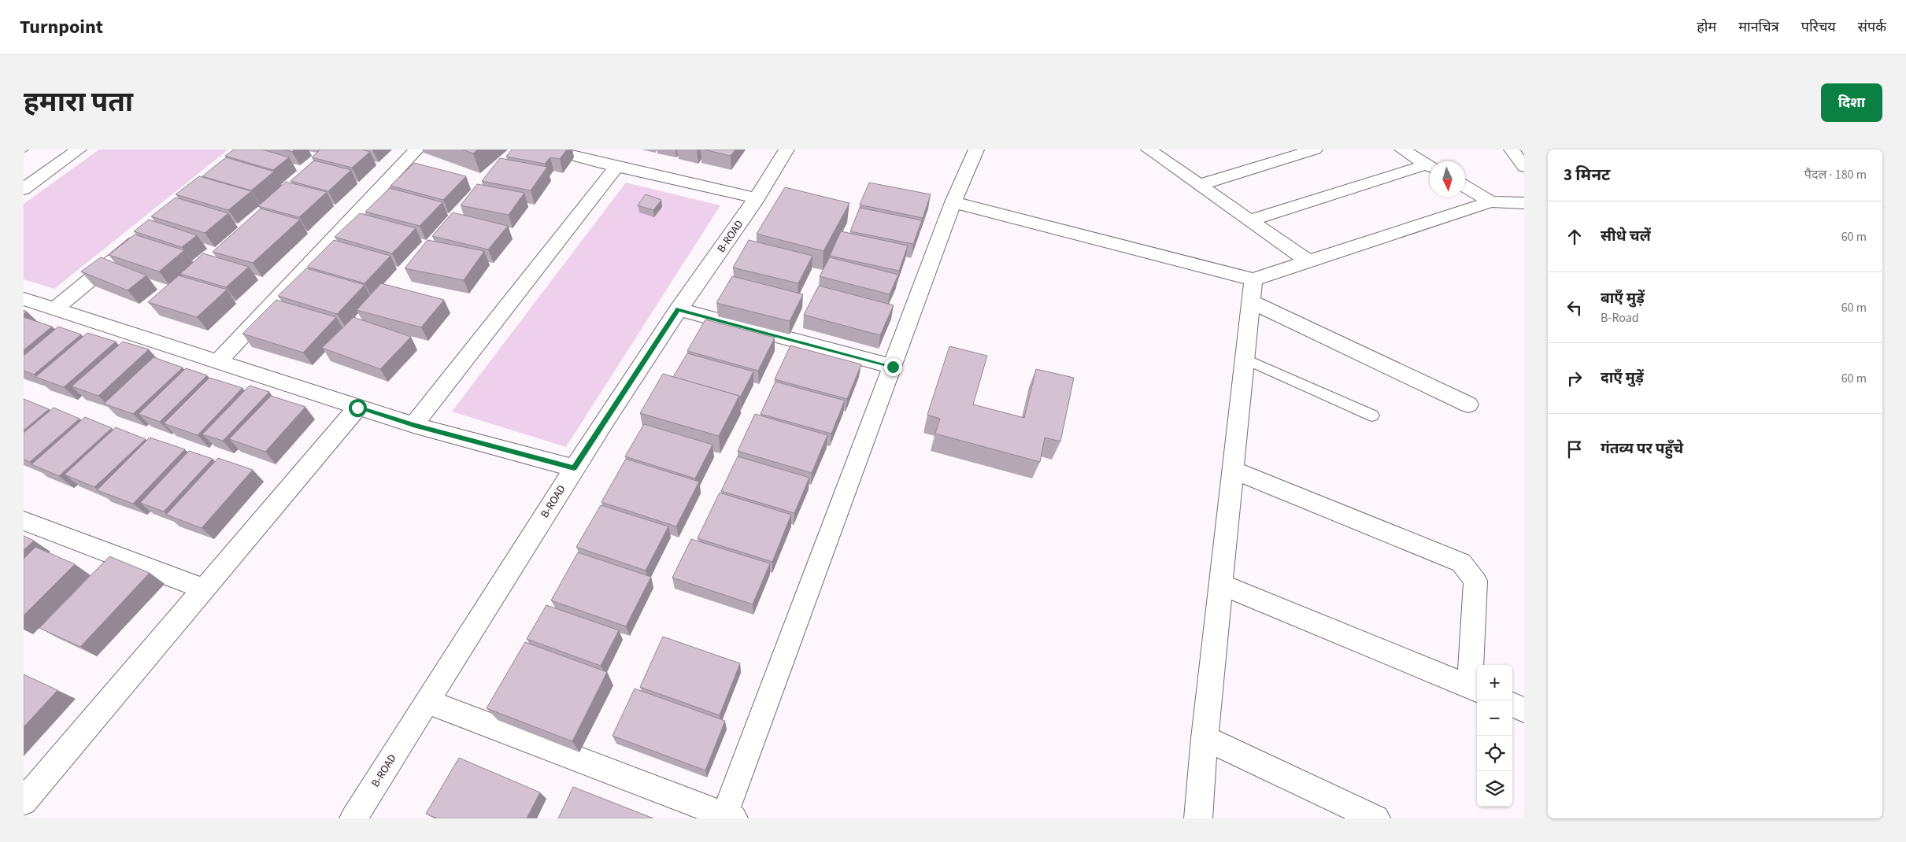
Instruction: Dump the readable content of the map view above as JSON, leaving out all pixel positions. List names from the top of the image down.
{
  "streets": {
    "street": ["B-ROAD"]
  },
  "north": "bottom",
  "page": {
    "header": "Turnpoint",
    "nav": [
      "होम",
      "मानचित्र",
      "परिचय",
      "संपर्क"
    ],
    "title": "हमारा पता",
    "buttons": "दिशा",
    "heading": ["3 मिनट", "पैदल · 180 m"],
    "list": [
      ["सीधे चलें", "60 m"],
      ["बाएँ मुड़ें", "B-Road", "60 m"],
      ["दाएँ मुड़ें", "60 m"],
      "गंतव्य पर पहुँचे"
    ],
    "map_buttons": ["+", "−"]
  }
}
